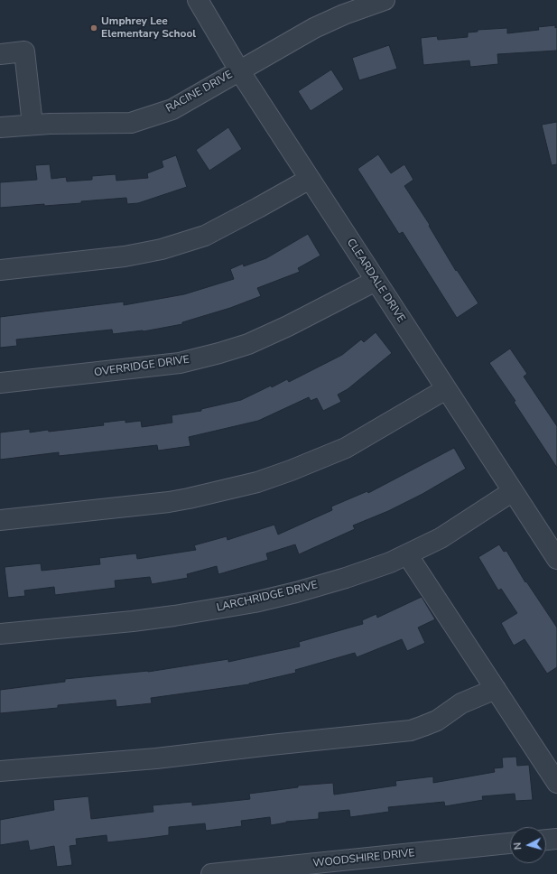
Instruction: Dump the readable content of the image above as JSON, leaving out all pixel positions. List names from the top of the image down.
{
  "streets": {
    "street": [
      "RACINE DRIVE",
      "CLEARDALE DRIVE",
      "OVERRIDGE DRIVE",
      "LARCHRIDGE DRIVE",
      "WOODSHIRE DRIVE"
    ]
  },
  "crossings": [
    ["RACINE DRIVE", "CLEARDALE DRIVE"],
    ["CLEARDALE DRIVE", "OVERRIDGE DRIVE"],
    ["CLEARDALE DRIVE", "LARCHRIDGE DRIVE"]
  ],
  "places": ["Umphrey Lee Elementary School"],
  "north": "left"
}
